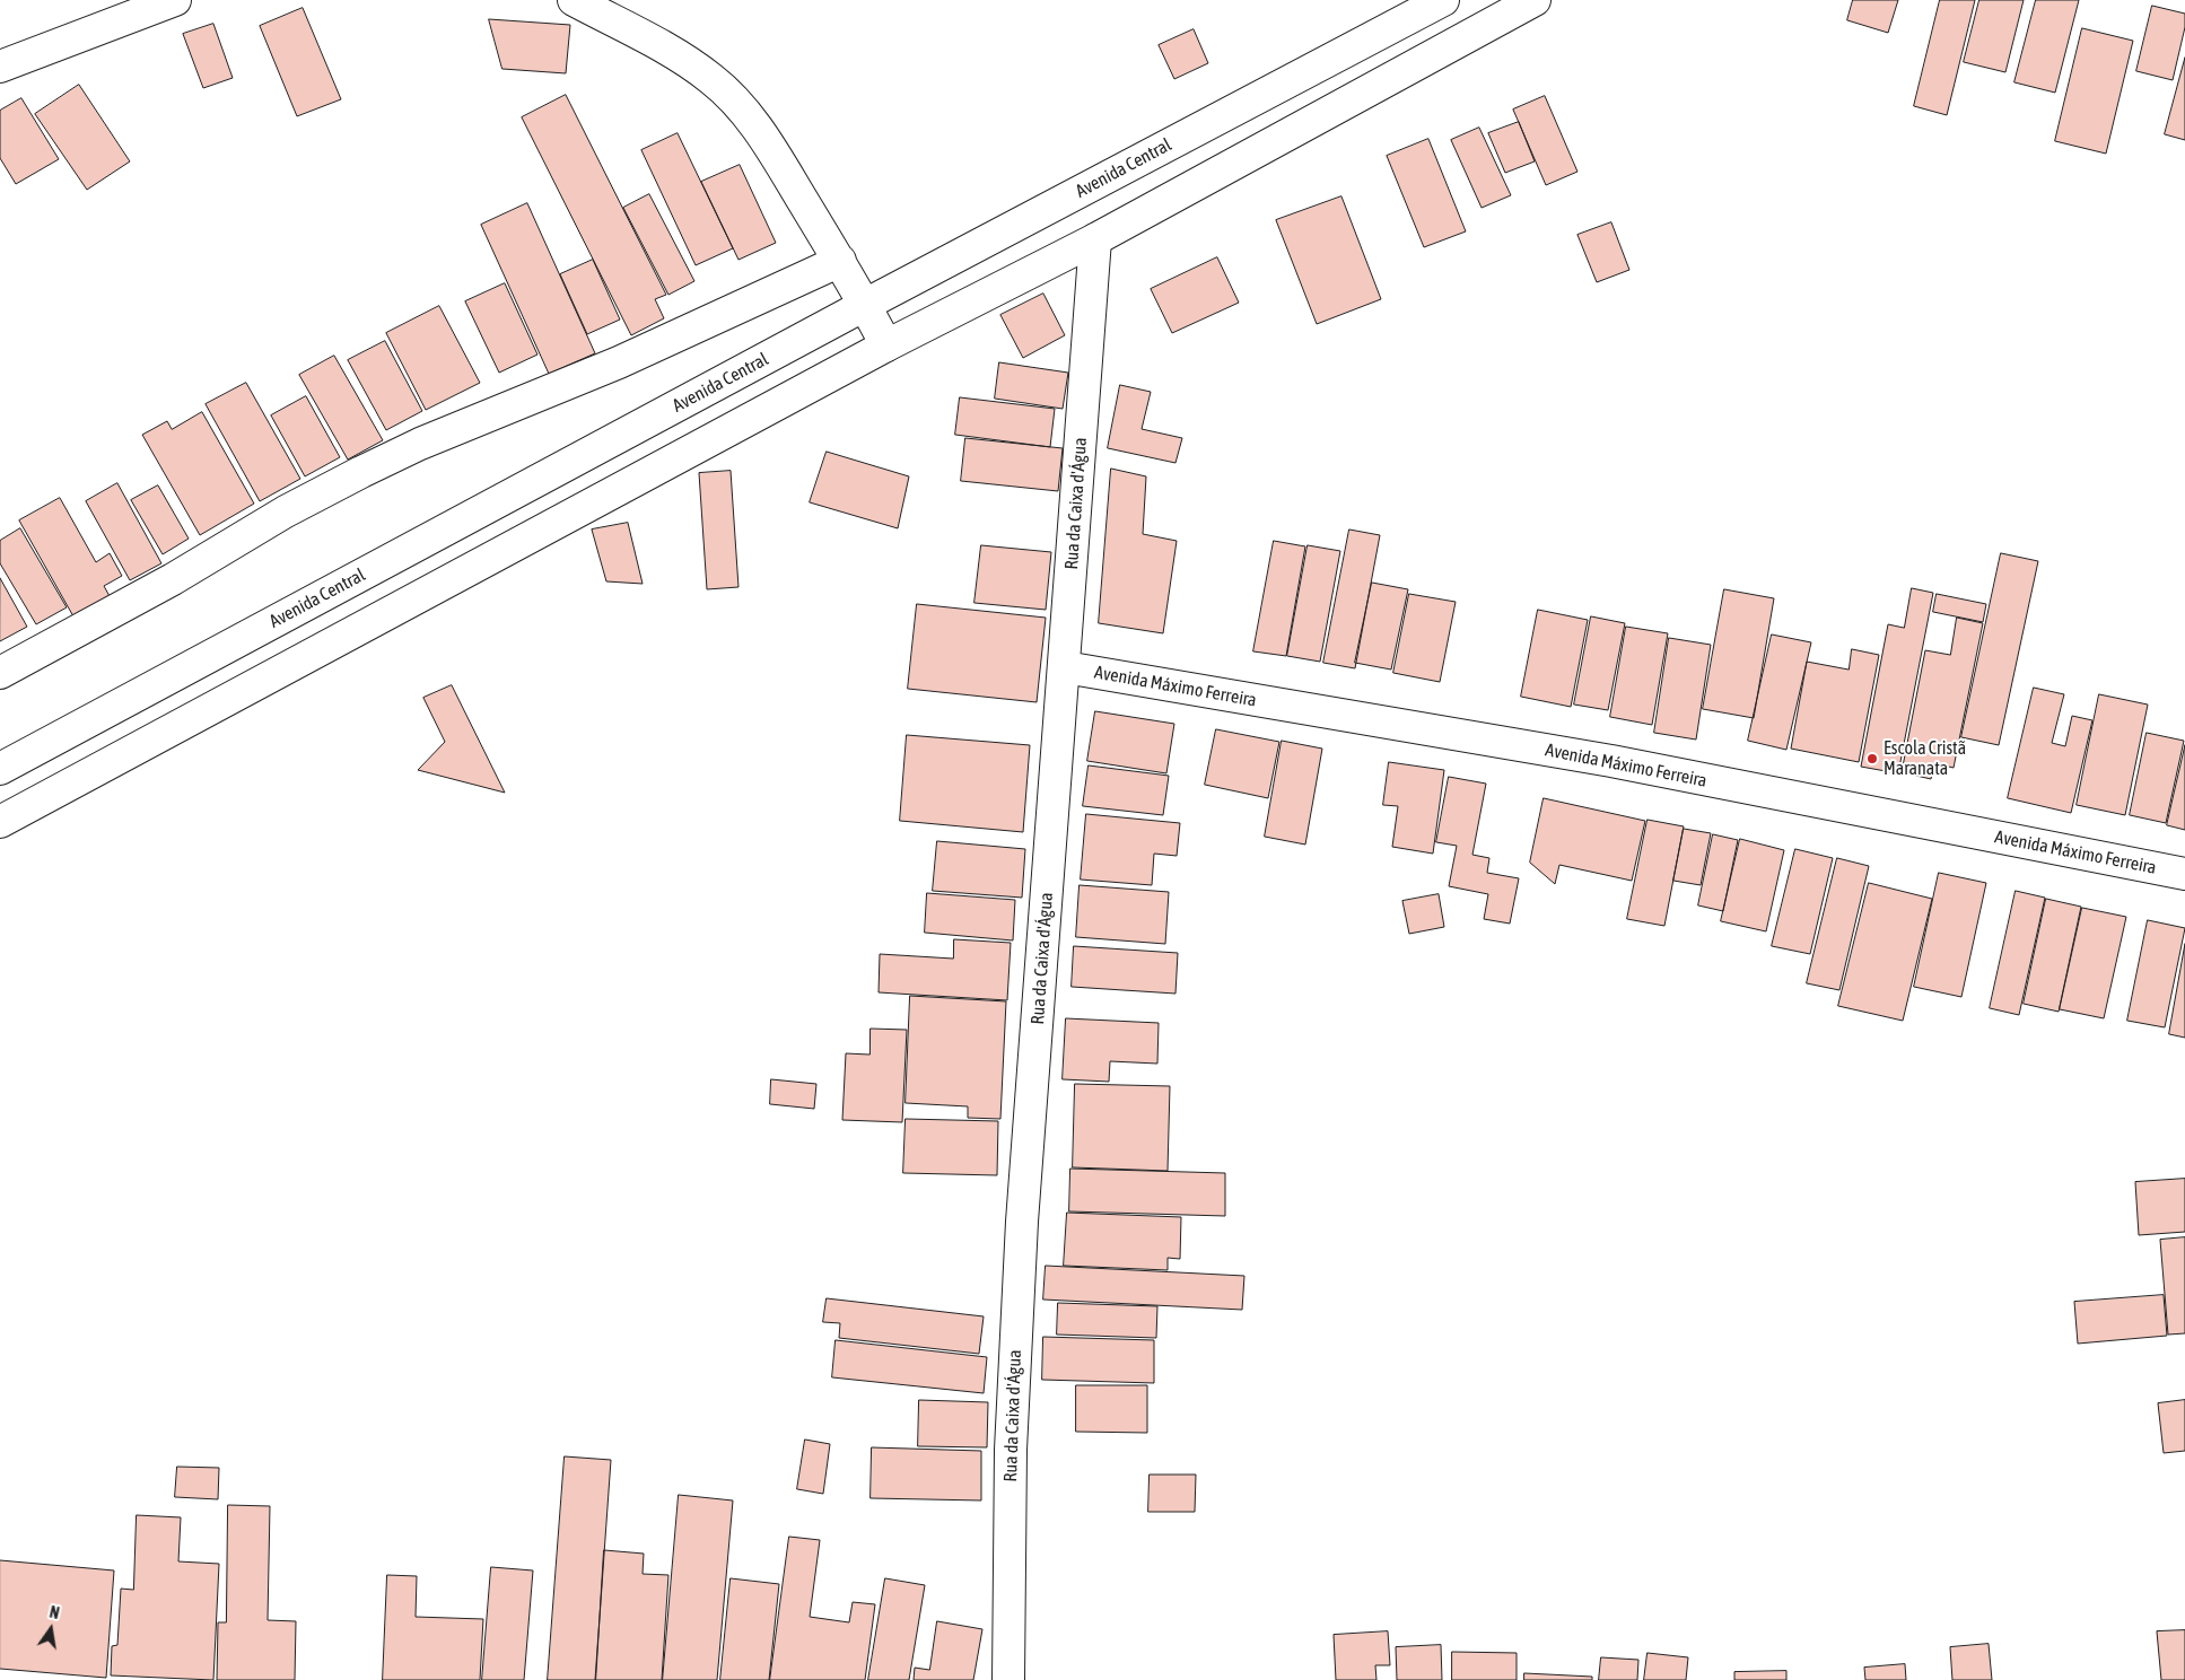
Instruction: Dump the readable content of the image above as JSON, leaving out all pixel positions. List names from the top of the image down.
{
  "streets": {
    "street": ["Avenida Central", "Rua da Caixa d'Água", "Avenida Máximo Ferreira"]
  },
  "crossings": [
    ["Rua da Caixa d'Água", "Avenida Máximo Ferreira"]
  ],
  "places": ["Escola Cristã Maranata"],
  "north": "top"
}
